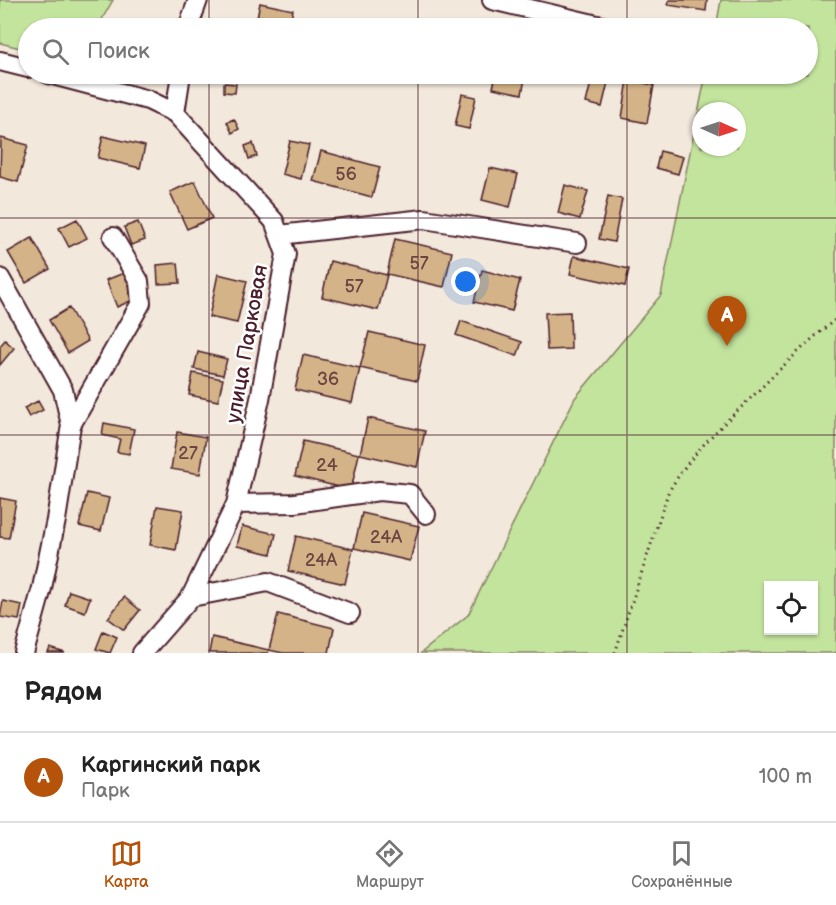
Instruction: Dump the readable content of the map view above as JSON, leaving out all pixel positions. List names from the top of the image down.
{
  "streets": {
    "street": ["улица Парковая"]
  },
  "house_numbers": [
    "56",
    "57",
    "57",
    "36",
    "27",
    "24",
    "24А",
    "24А"
  ],
  "north": "right",
  "page": {
    "search": "Поиск",
    "pins": "A",
    "heading": "Рядом",
    "list": [
      {
        "mark": "A",
        "name": "Каргинский парк",
        "note": "Парк",
        "value": "100 m"
      }
    ],
    "nav": ["Карта", "Маршрут", "Сохранённые"]
  }
}
